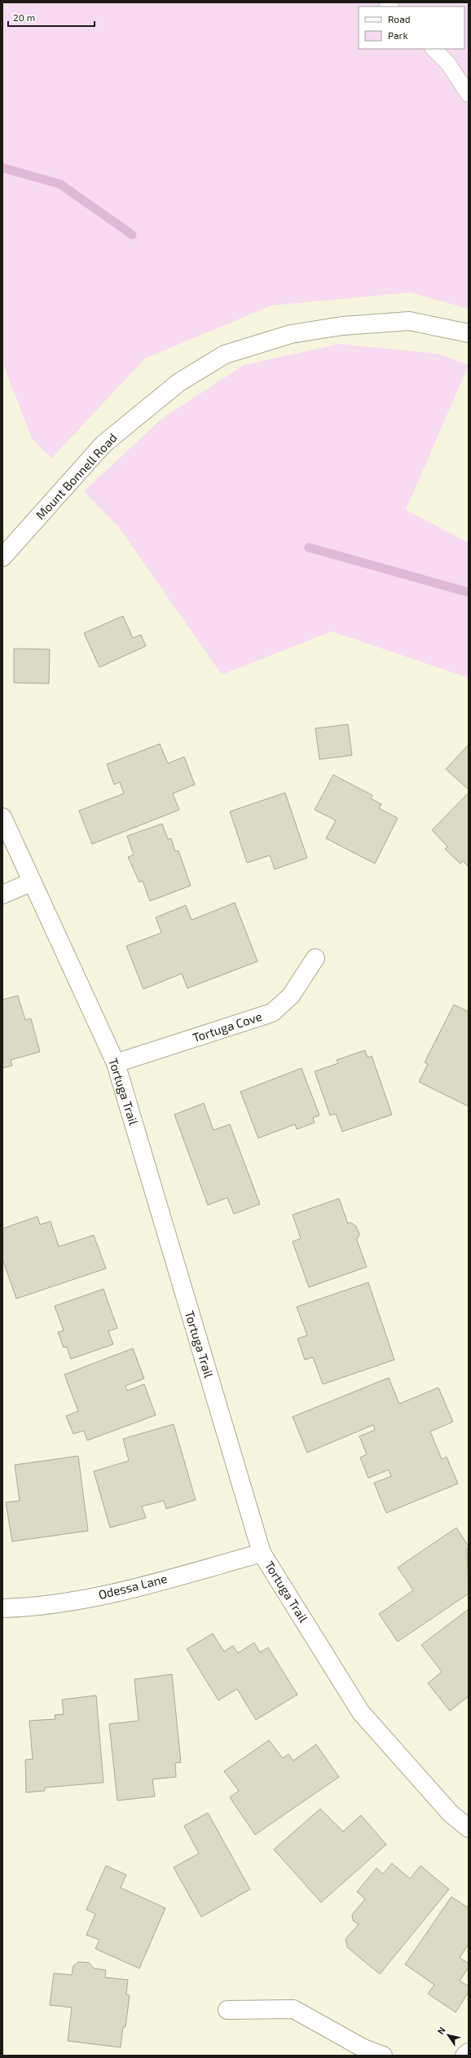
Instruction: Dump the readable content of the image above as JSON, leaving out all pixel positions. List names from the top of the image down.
{
  "streets": {
    "street": [
      "Mount Bonnell Road",
      "Tortuga Cove",
      "Tortuga Trail",
      "Odessa Lane"
    ]
  },
  "crossings": [
    ["Tortuga Cove", "Tortuga Trail"],
    ["Tortuga Trail", "Odessa Lane"]
  ],
  "legend": ["Road", "Park"],
  "scale_bar": "20 m",
  "north": "top left"
}
